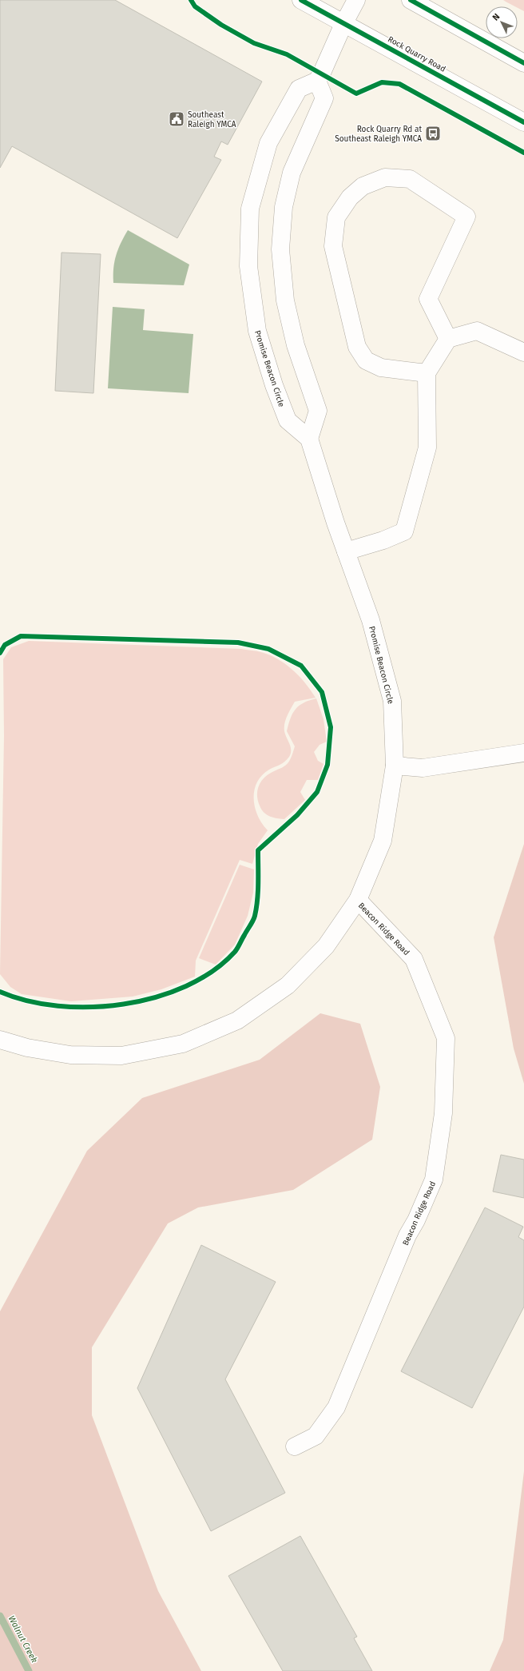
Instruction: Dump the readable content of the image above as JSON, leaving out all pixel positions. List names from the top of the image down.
{
  "streets": {
    "street": ["Rock Quarry Road", "Promise Beacon Circle", "Beacon Ridge Road"]
  },
  "crossings": [
    ["Promise Beacon Circle", "Beacon Ridge Road"]
  ],
  "water": ["Walnut Creek"],
  "places": {
    "public building": ["Southeast Raleigh YMCA"],
    "bus stop": ["Rock Quarry Rd at Southeast Raleigh YMCA"]
  },
  "north": "top left"
}
